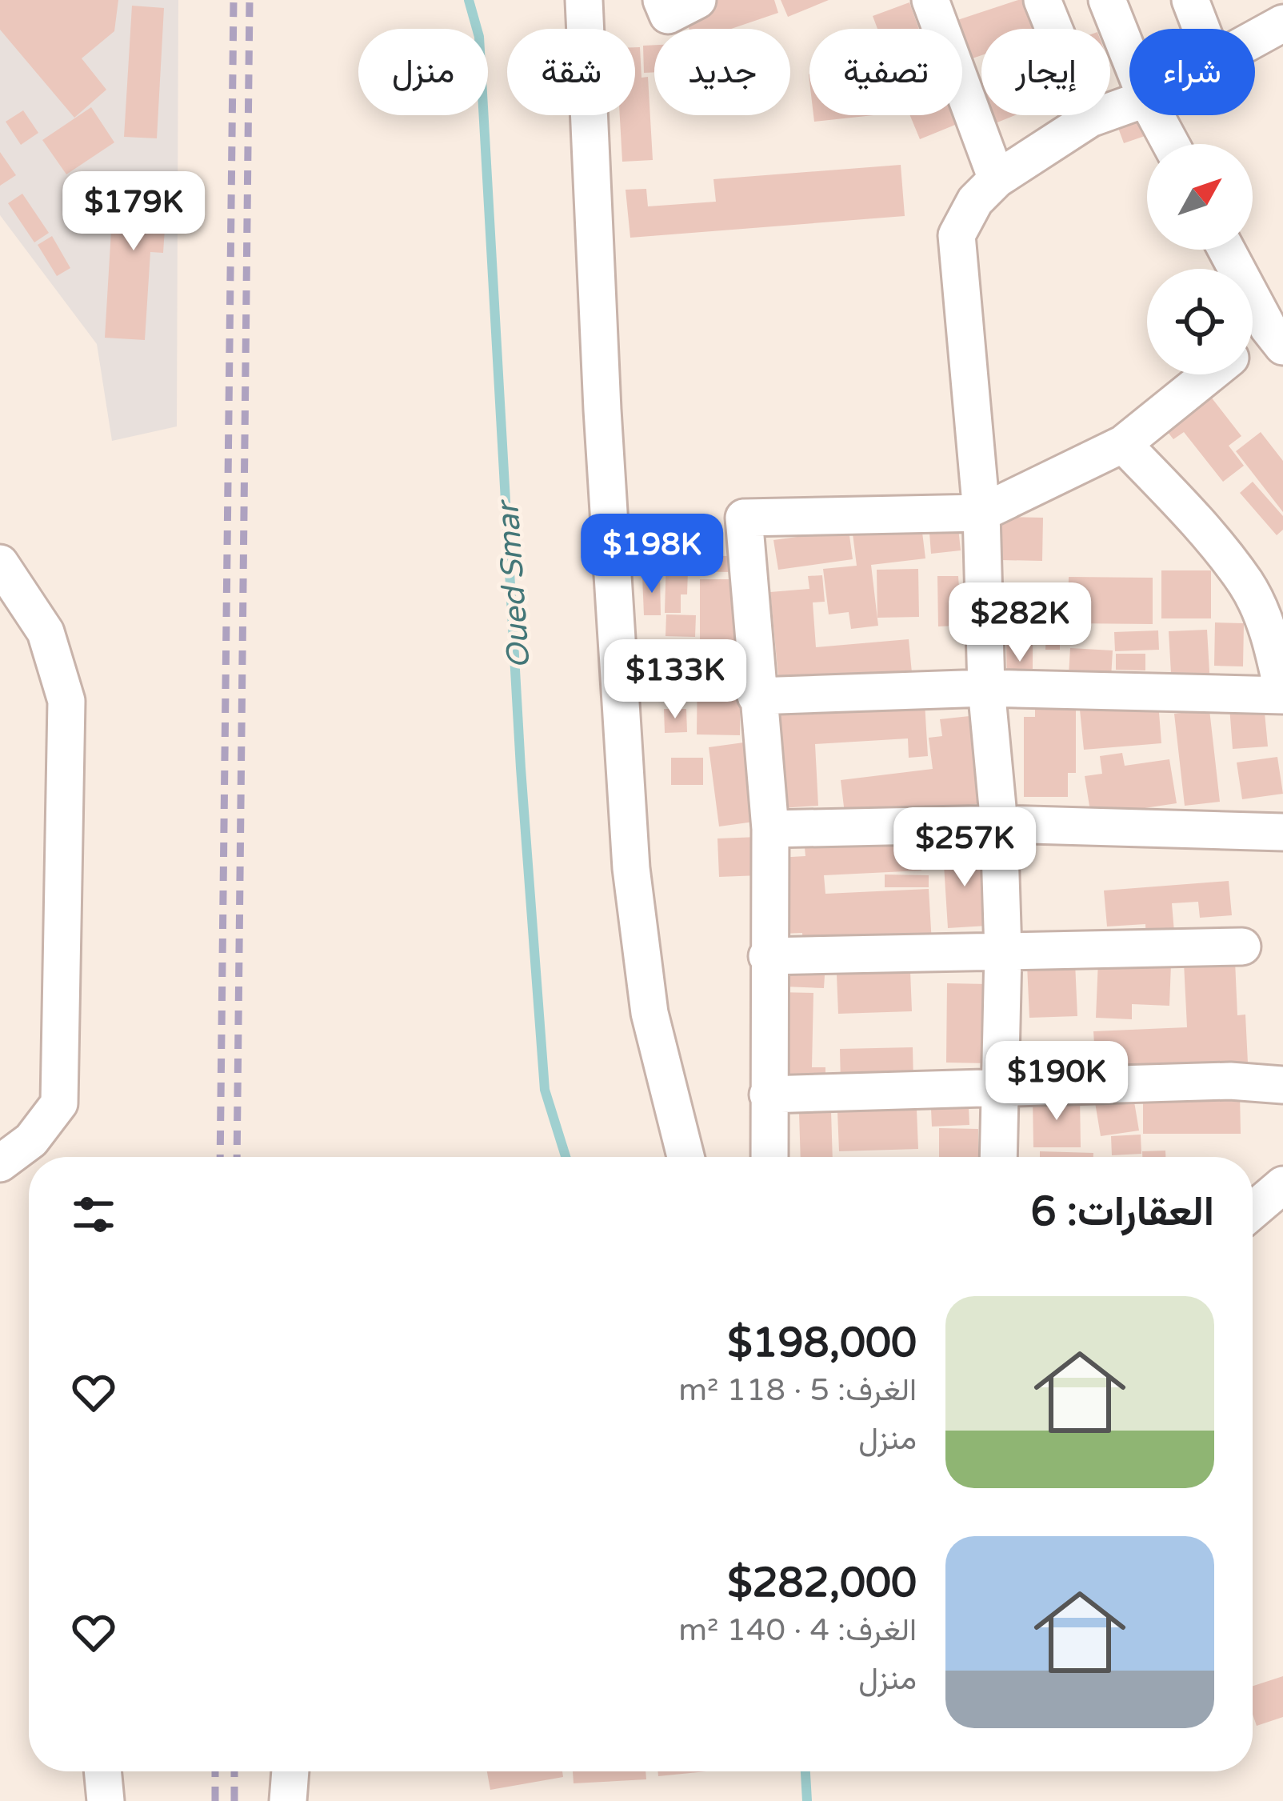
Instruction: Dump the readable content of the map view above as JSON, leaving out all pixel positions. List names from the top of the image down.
{
  "water": ["Oued Smar"],
  "north": "top right",
  "page": {
    "chip": [
      "شراء",
      "إيجار",
      "تصفية",
      "جديد",
      "شقة",
      "منزل"
    ],
    "price": [
      "$179K",
      "$198K",
      "$282K",
      "$133K",
      "$257K",
      "$190K"
    ],
    "heading": "العقارات: 6",
    "list": [
      {
        "name": "$198,000",
        "note": "الغرف: 5 · 118 m² · منزل"
      },
      {
        "name": "$282,000",
        "note": "الغرف: 4 · 140 m² · منزل"
      }
    ]
  }
}
